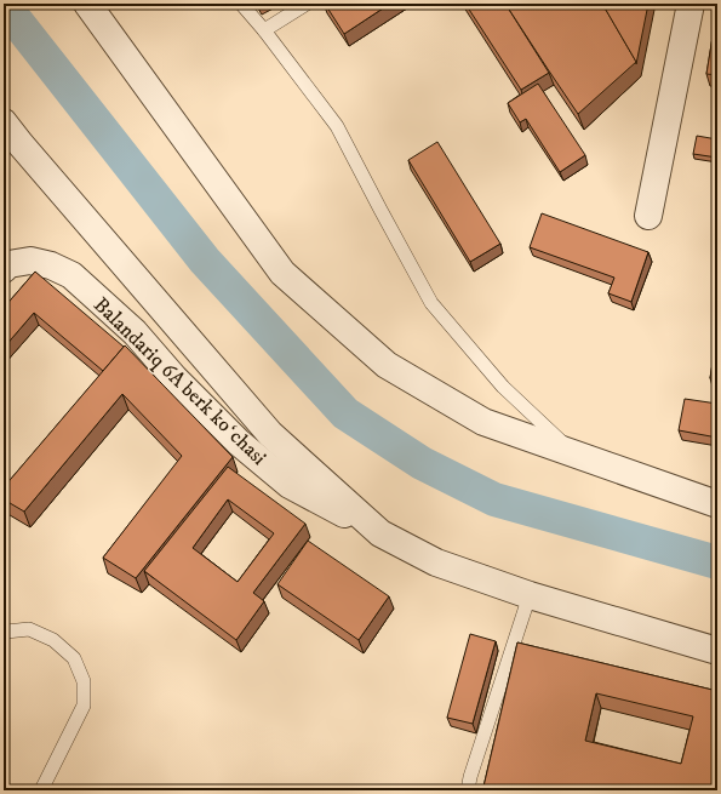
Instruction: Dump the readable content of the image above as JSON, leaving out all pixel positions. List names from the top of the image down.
{
  "streets": {
    "street": ["Balandariq 6A berk koʻchasi"]
  }
}
